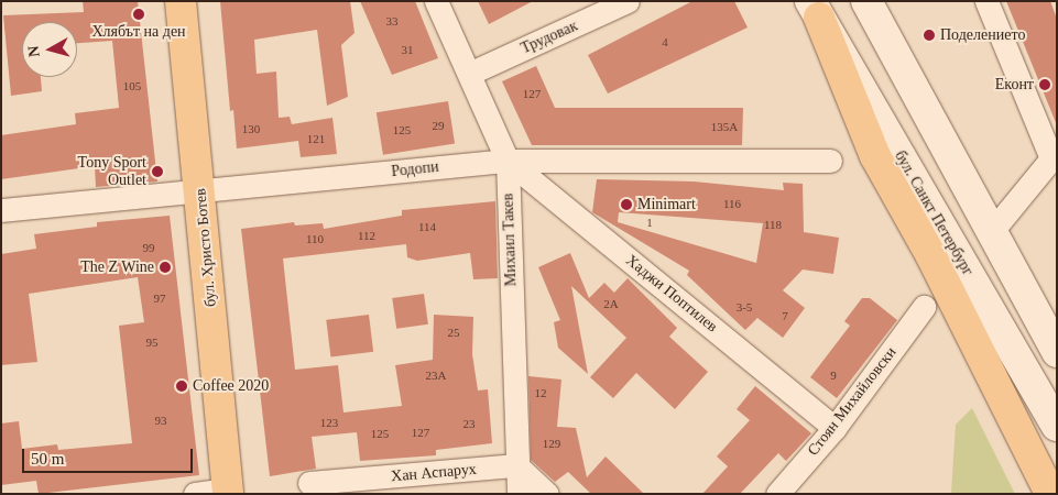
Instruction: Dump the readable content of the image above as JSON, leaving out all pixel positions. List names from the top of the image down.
{
  "streets": {
    "main road": ["бул. Санкт Петербург", "бул. Христо Ботев"],
    "street": [
      "Трудовак",
      "Родопи",
      "Михаил Такев",
      "Хаджи Поптилев",
      "Стоян Михайловски",
      "Хан Аспарух"
    ]
  },
  "crossings": [
    ["Трудовак", "Михаил Такев"],
    ["Родопи", "Михаил Такев"],
    ["Родопи", "бул. Христо Ботев"],
    ["Родопи", "Хаджи Поптилев"],
    ["Михаил Такев", "Хаджи Поптилев"],
    ["Михаил Такев", "Хан Аспарух"],
    ["Хаджи Поптилев", "Стоян Михайловски"]
  ],
  "places": [
    "Хлябът на ден",
    "Поделението",
    "Еконт",
    "Tony Sport Outlet",
    "Minimart",
    "The Z Wine",
    "Coffee 2020"
  ],
  "house_numbers": [
    "33",
    "4",
    "31",
    "105",
    "127",
    "29",
    "135А",
    "130",
    "125",
    "121",
    "116",
    "1",
    "118",
    "114",
    "112",
    "110",
    "99",
    "97",
    "2А",
    "3-5",
    "7",
    "25",
    "95",
    "23А",
    "9",
    "12",
    "93",
    "123",
    "23",
    "127",
    "125",
    "129"
  ],
  "scale_bar": "50 m",
  "north": "left"
}
